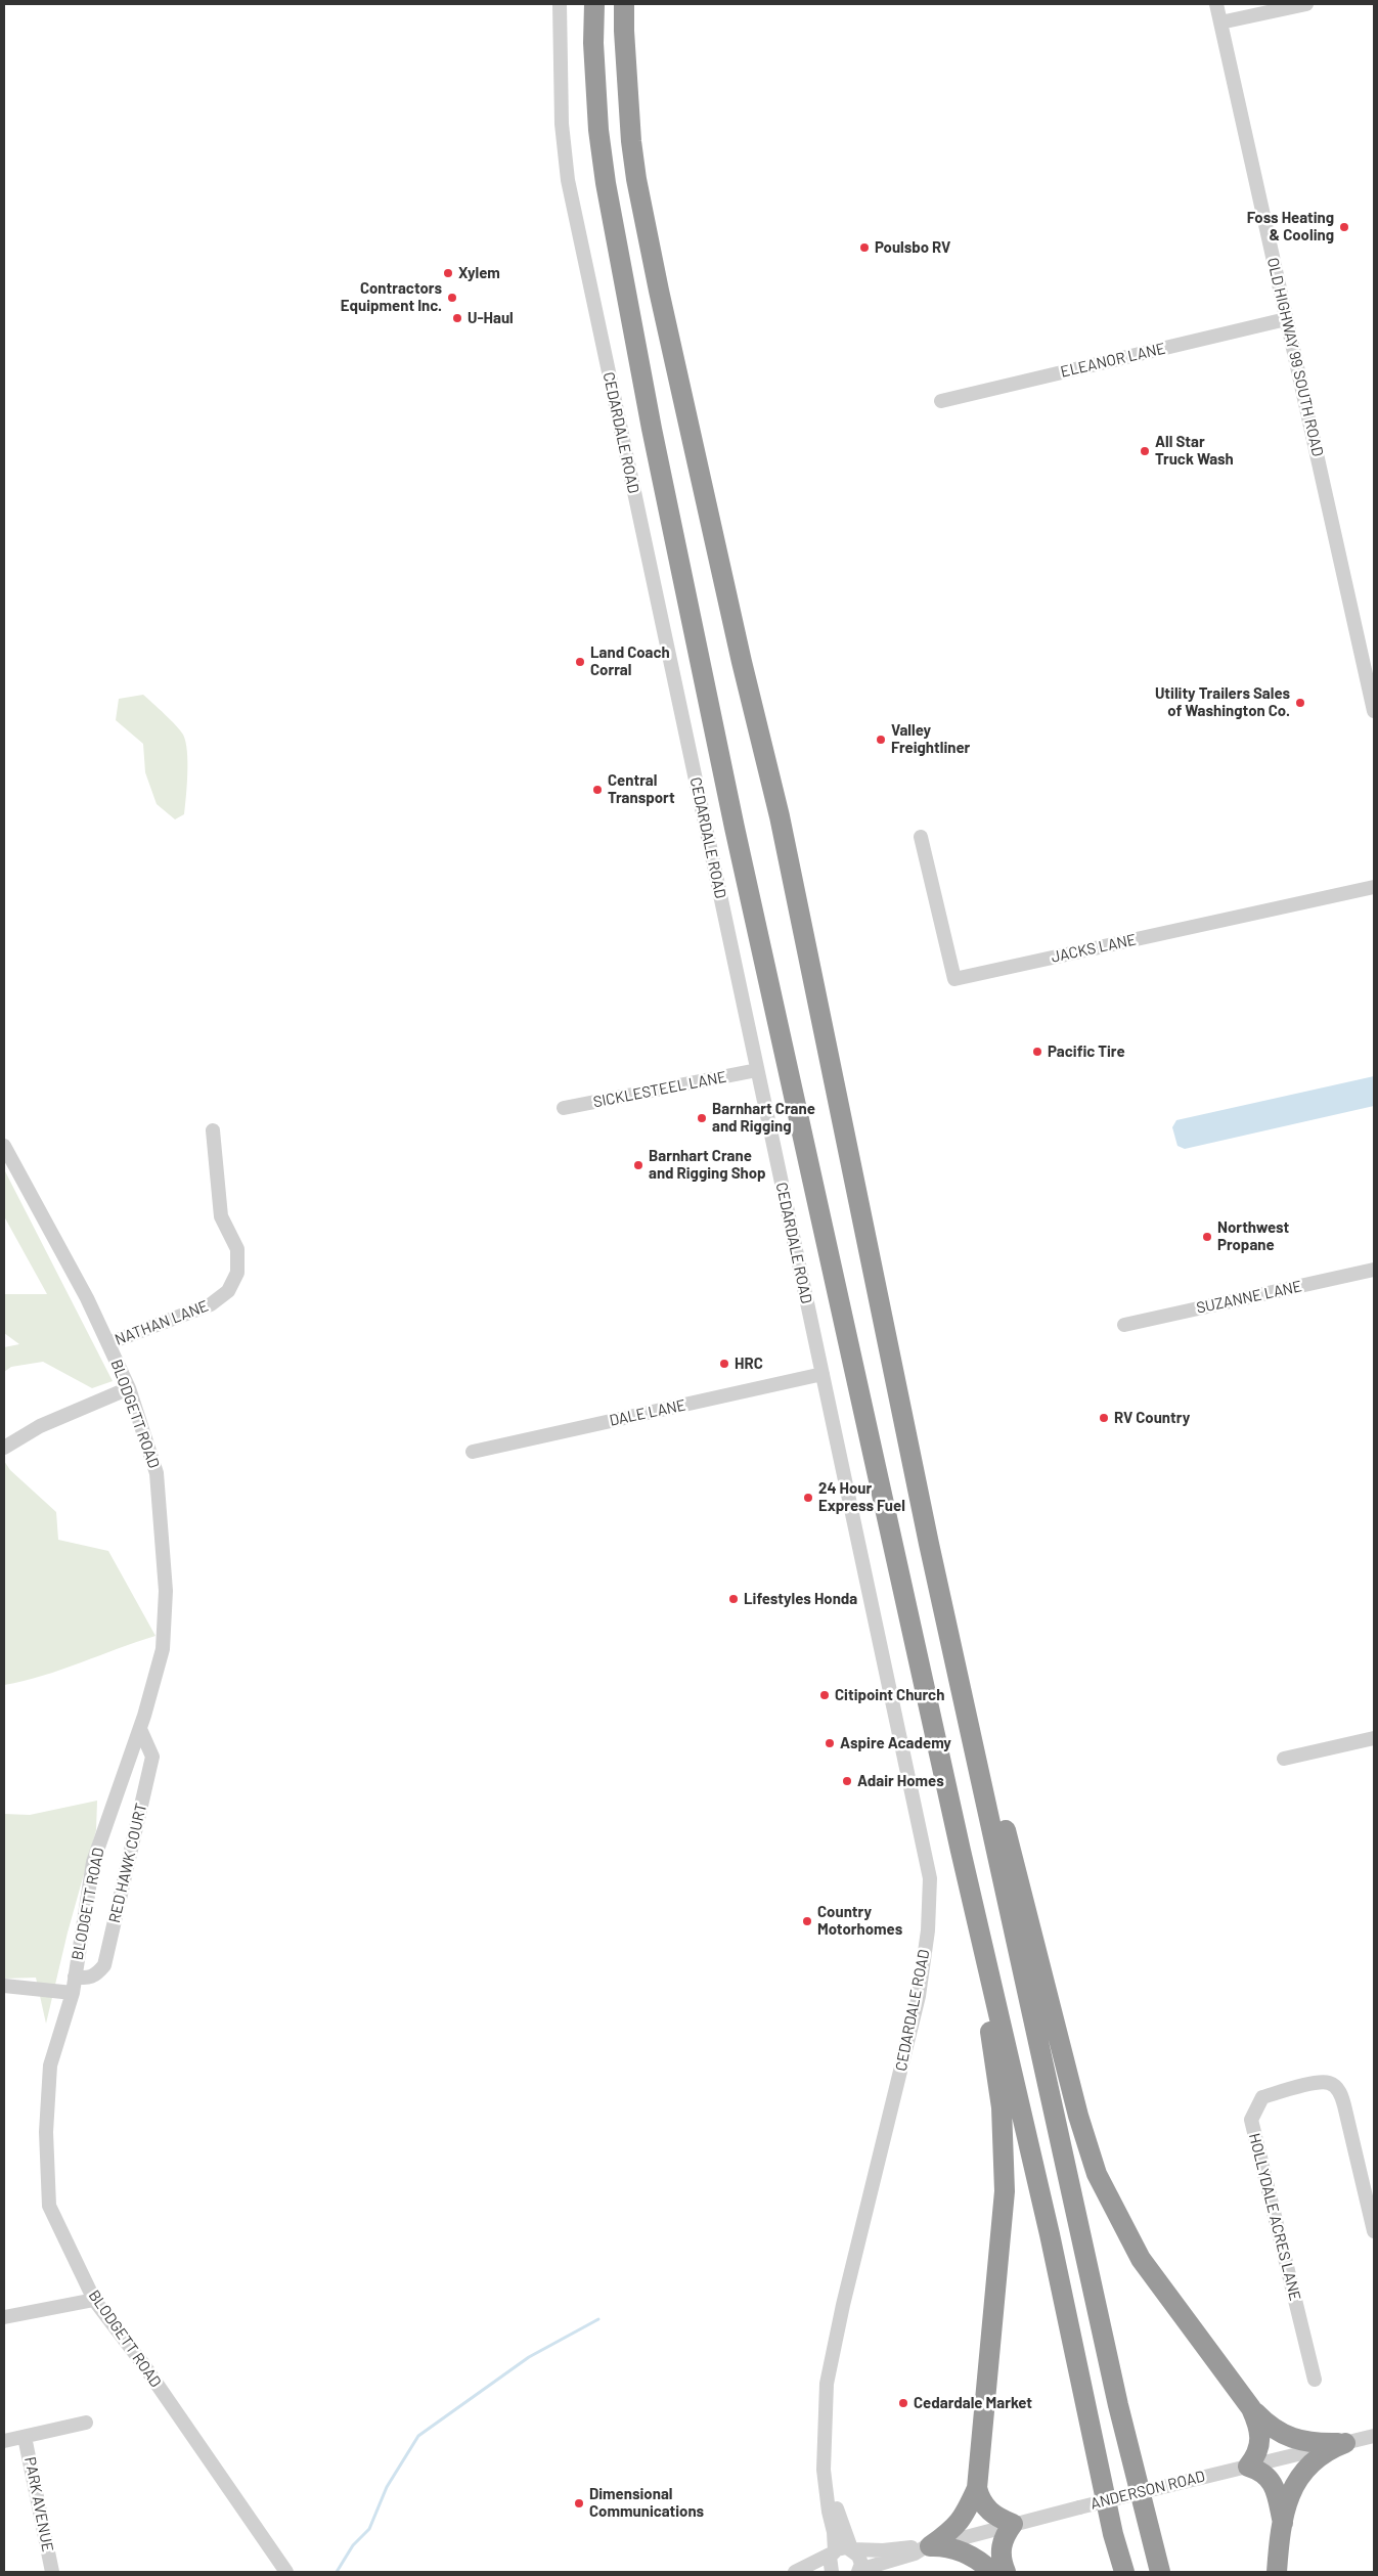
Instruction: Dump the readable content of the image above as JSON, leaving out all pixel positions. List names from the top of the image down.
{
  "streets": {
    "street": [
      "OLD HIGHWAY 99 SOUTH ROAD",
      "ELEANOR LANE",
      "CEDARDALE ROAD",
      "JACKS LANE",
      "SICKLESTEEL LANE",
      "SUZANNE LANE",
      "NATHAN LANE",
      "DALE LANE",
      "BLODGETT ROAD",
      "RED HAWK COURT",
      "HOLLYDALE ACRES LANE",
      "ANDERSON ROAD",
      "PARK AVENUE"
    ]
  },
  "crossings": [
    ["OLD HIGHWAY 99 SOUTH ROAD", "ELEANOR LANE"],
    ["CEDARDALE ROAD", "SICKLESTEEL LANE"],
    ["CEDARDALE ROAD", "DALE LANE"],
    ["CEDARDALE ROAD", "ANDERSON ROAD"],
    ["NATHAN LANE", "BLODGETT ROAD"],
    ["BLODGETT ROAD", "RED HAWK COURT"]
  ],
  "places": [
    "Foss Heating & Cooling",
    "Poulsbo RV",
    "Xylem",
    "Contractors Equipment Inc.",
    "U-Haul",
    "All Star Truck Wash",
    "Land Coach Corral",
    "Utility Trailers Sales of Washington Co.",
    "Valley Freightliner",
    "Central Transport",
    "Pacific Tire",
    "Barnhart Crane and Rigging",
    "Barnhart Crane and Rigging Shop",
    "Northwest Propane",
    "HRC",
    "RV Country",
    "24 Hour Express Fuel",
    "Lifestyles Honda",
    "Citipoint Church",
    "Aspire Academy",
    "Adair Homes",
    "Country Motorhomes",
    "Cedardale Market",
    "Dimensional Communications"
  ]
}
